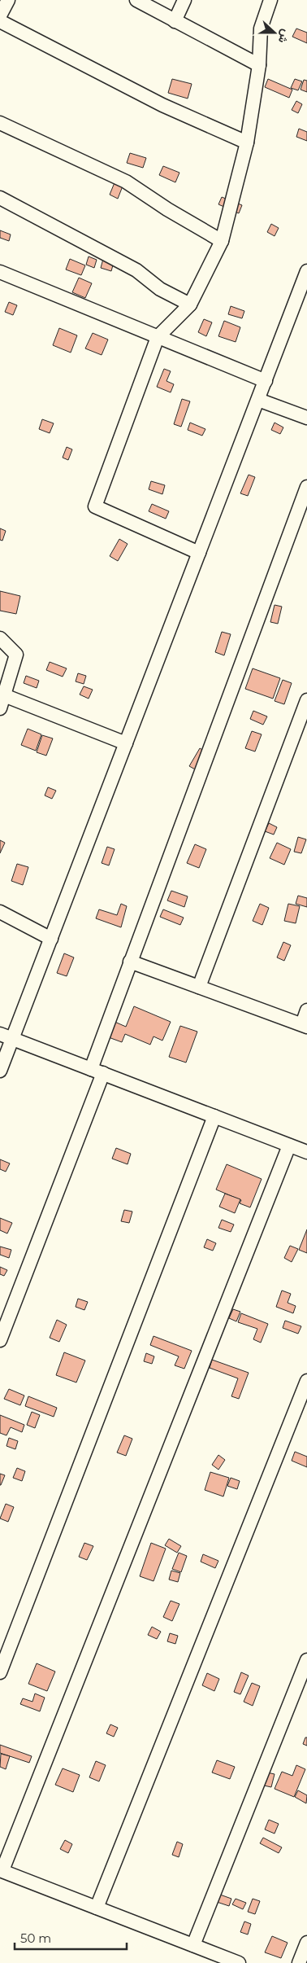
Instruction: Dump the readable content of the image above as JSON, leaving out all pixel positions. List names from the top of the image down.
{
  "scale_bar": "50 m",
  "north": "right"
}
